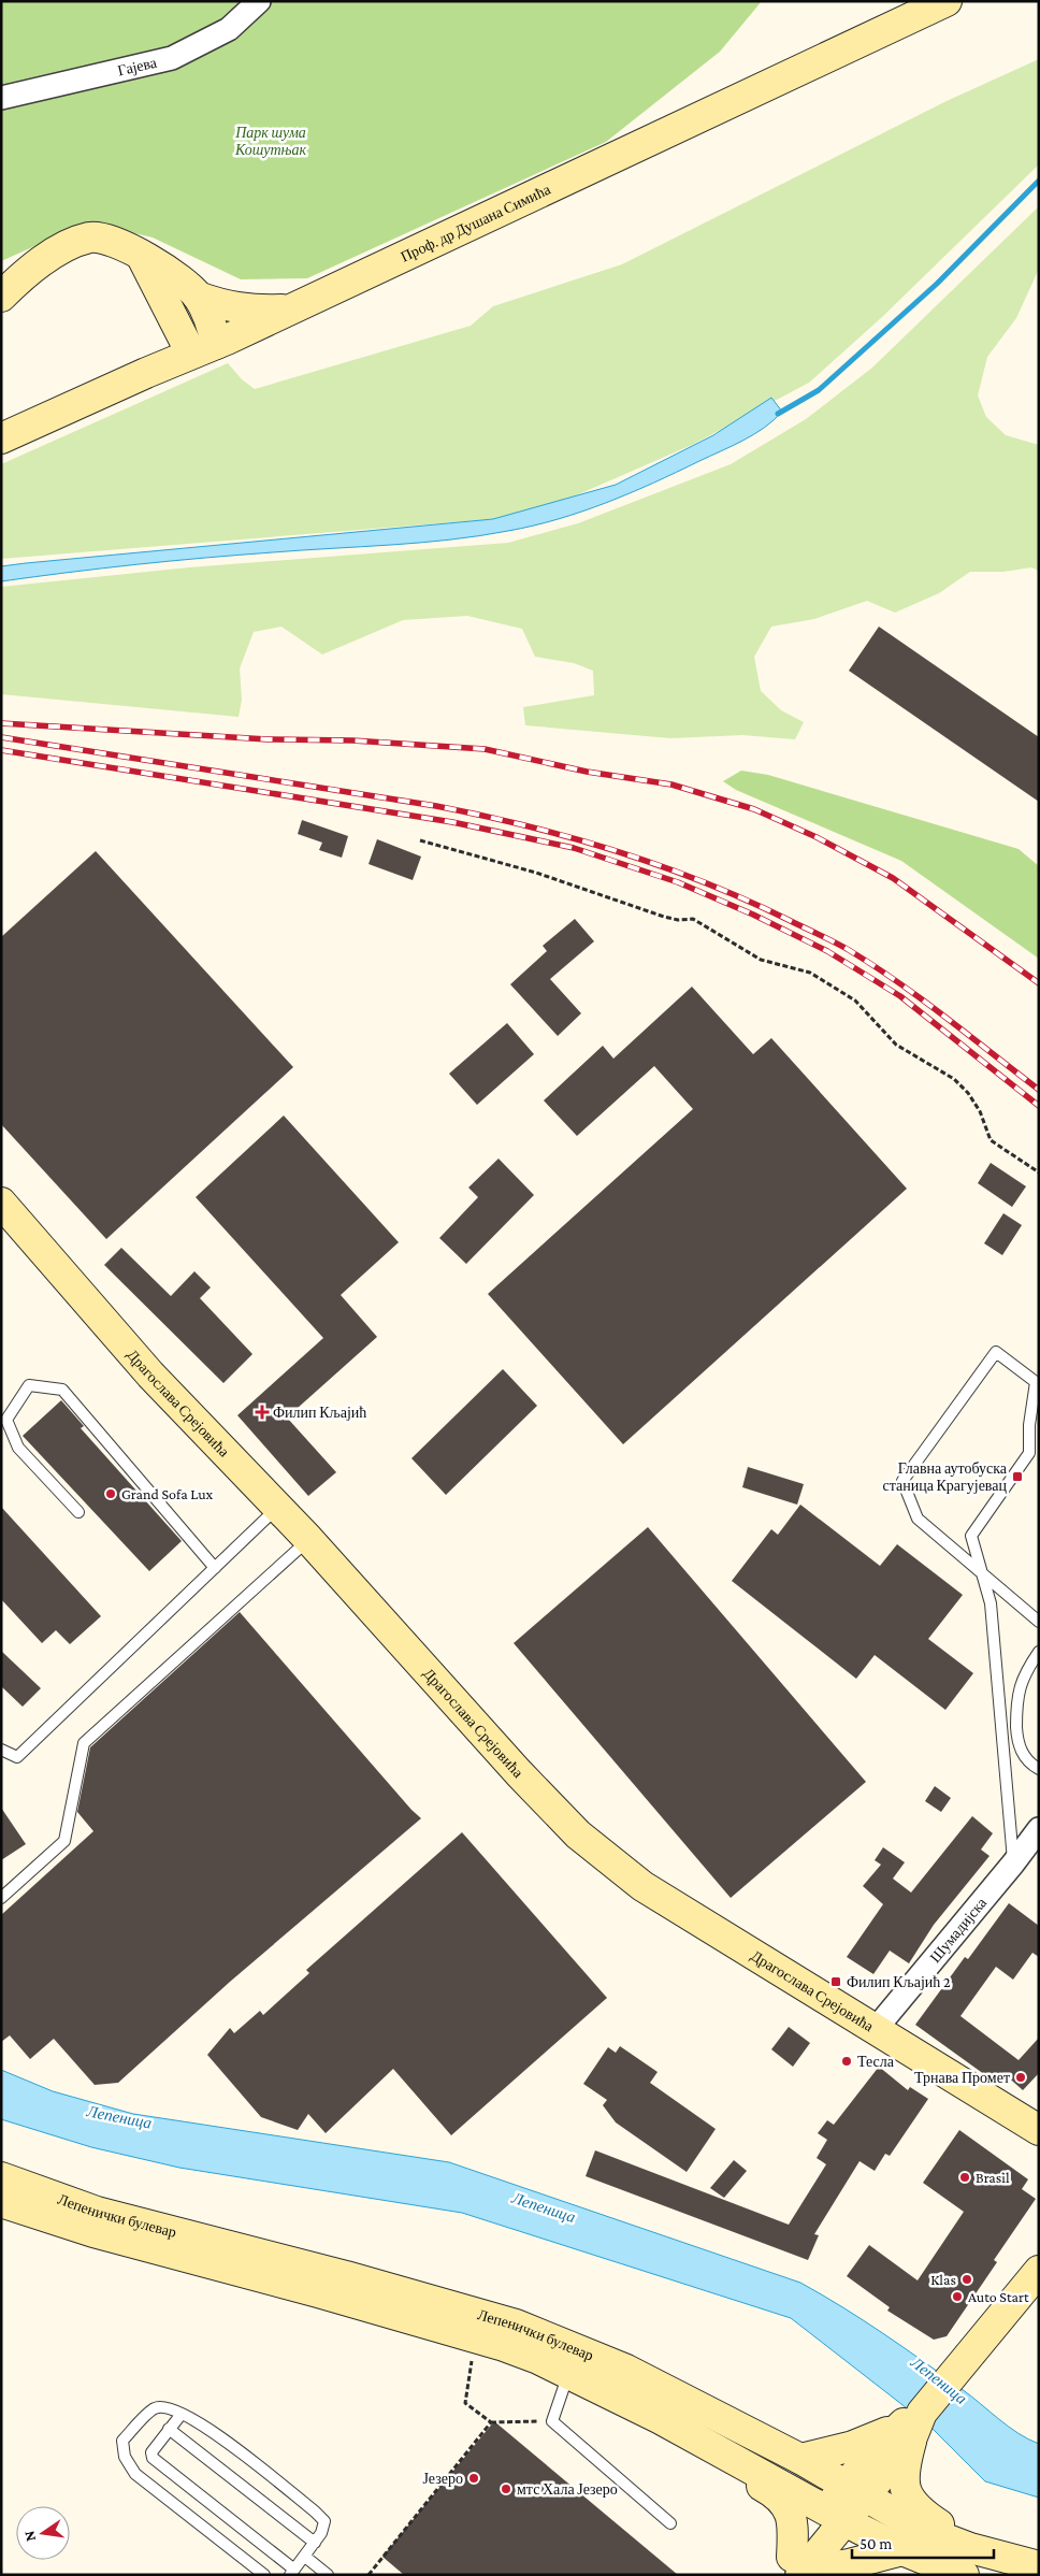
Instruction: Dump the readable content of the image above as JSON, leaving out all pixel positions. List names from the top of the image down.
{
  "streets": {
    "main road": ["Проф. др Душана Симића", "Драгослава Срејовића", "Лепенички булевар"],
    "street": ["Гајева", "Шумадијска"]
  },
  "crossings": [
    ["Драгослава Срејовића", "Шумадијска"]
  ],
  "water": ["Лепеница"],
  "parks": ["Парк шума Кошутњак"],
  "places": {
    "health": ["Филип Кљајић"],
    "transit": ["Главна аутобуска станица Крагујевац", "Филип Кљајић 2"],
    "other": [
      "Grand Sofa Lux",
      "Тесла",
      "Трнава Промет",
      "Brasil",
      "Klas",
      "Auto Start",
      "Језеро",
      "мтс Хала Језеро"
    ]
  },
  "scale_bar": "50 m",
  "north": "left"
}
